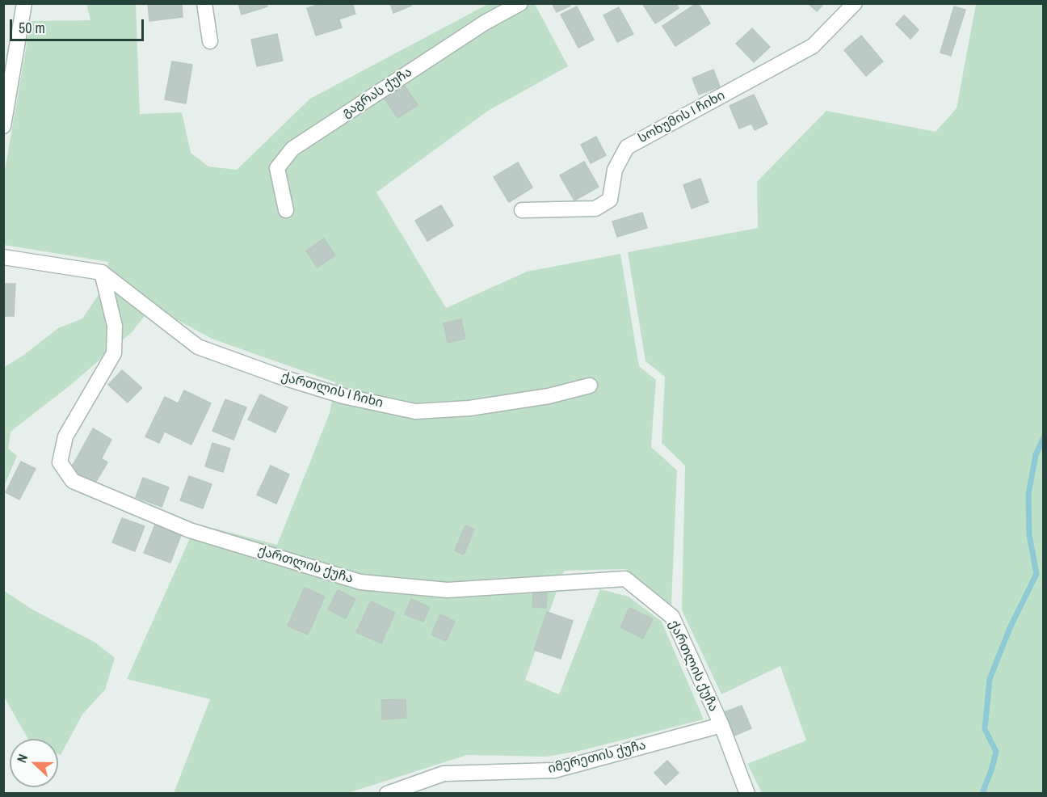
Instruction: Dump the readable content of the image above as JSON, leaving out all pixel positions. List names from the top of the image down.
{
  "streets": {
    "street": [
      "გაგრას ქუჩა",
      "სოხუმის I ჩიხი",
      "ქართლის I ჩიხი",
      "ქართლის ქუჩა",
      "იმერეთის ქუჩა"
    ]
  },
  "crossings": [
    ["ქართლის I ჩიხი", "ქართლის ქუჩა"],
    ["ქართლის ქუჩა", "იმერეთის ქუჩა"]
  ],
  "scale_bar": "50 m",
  "north": "left"
}
